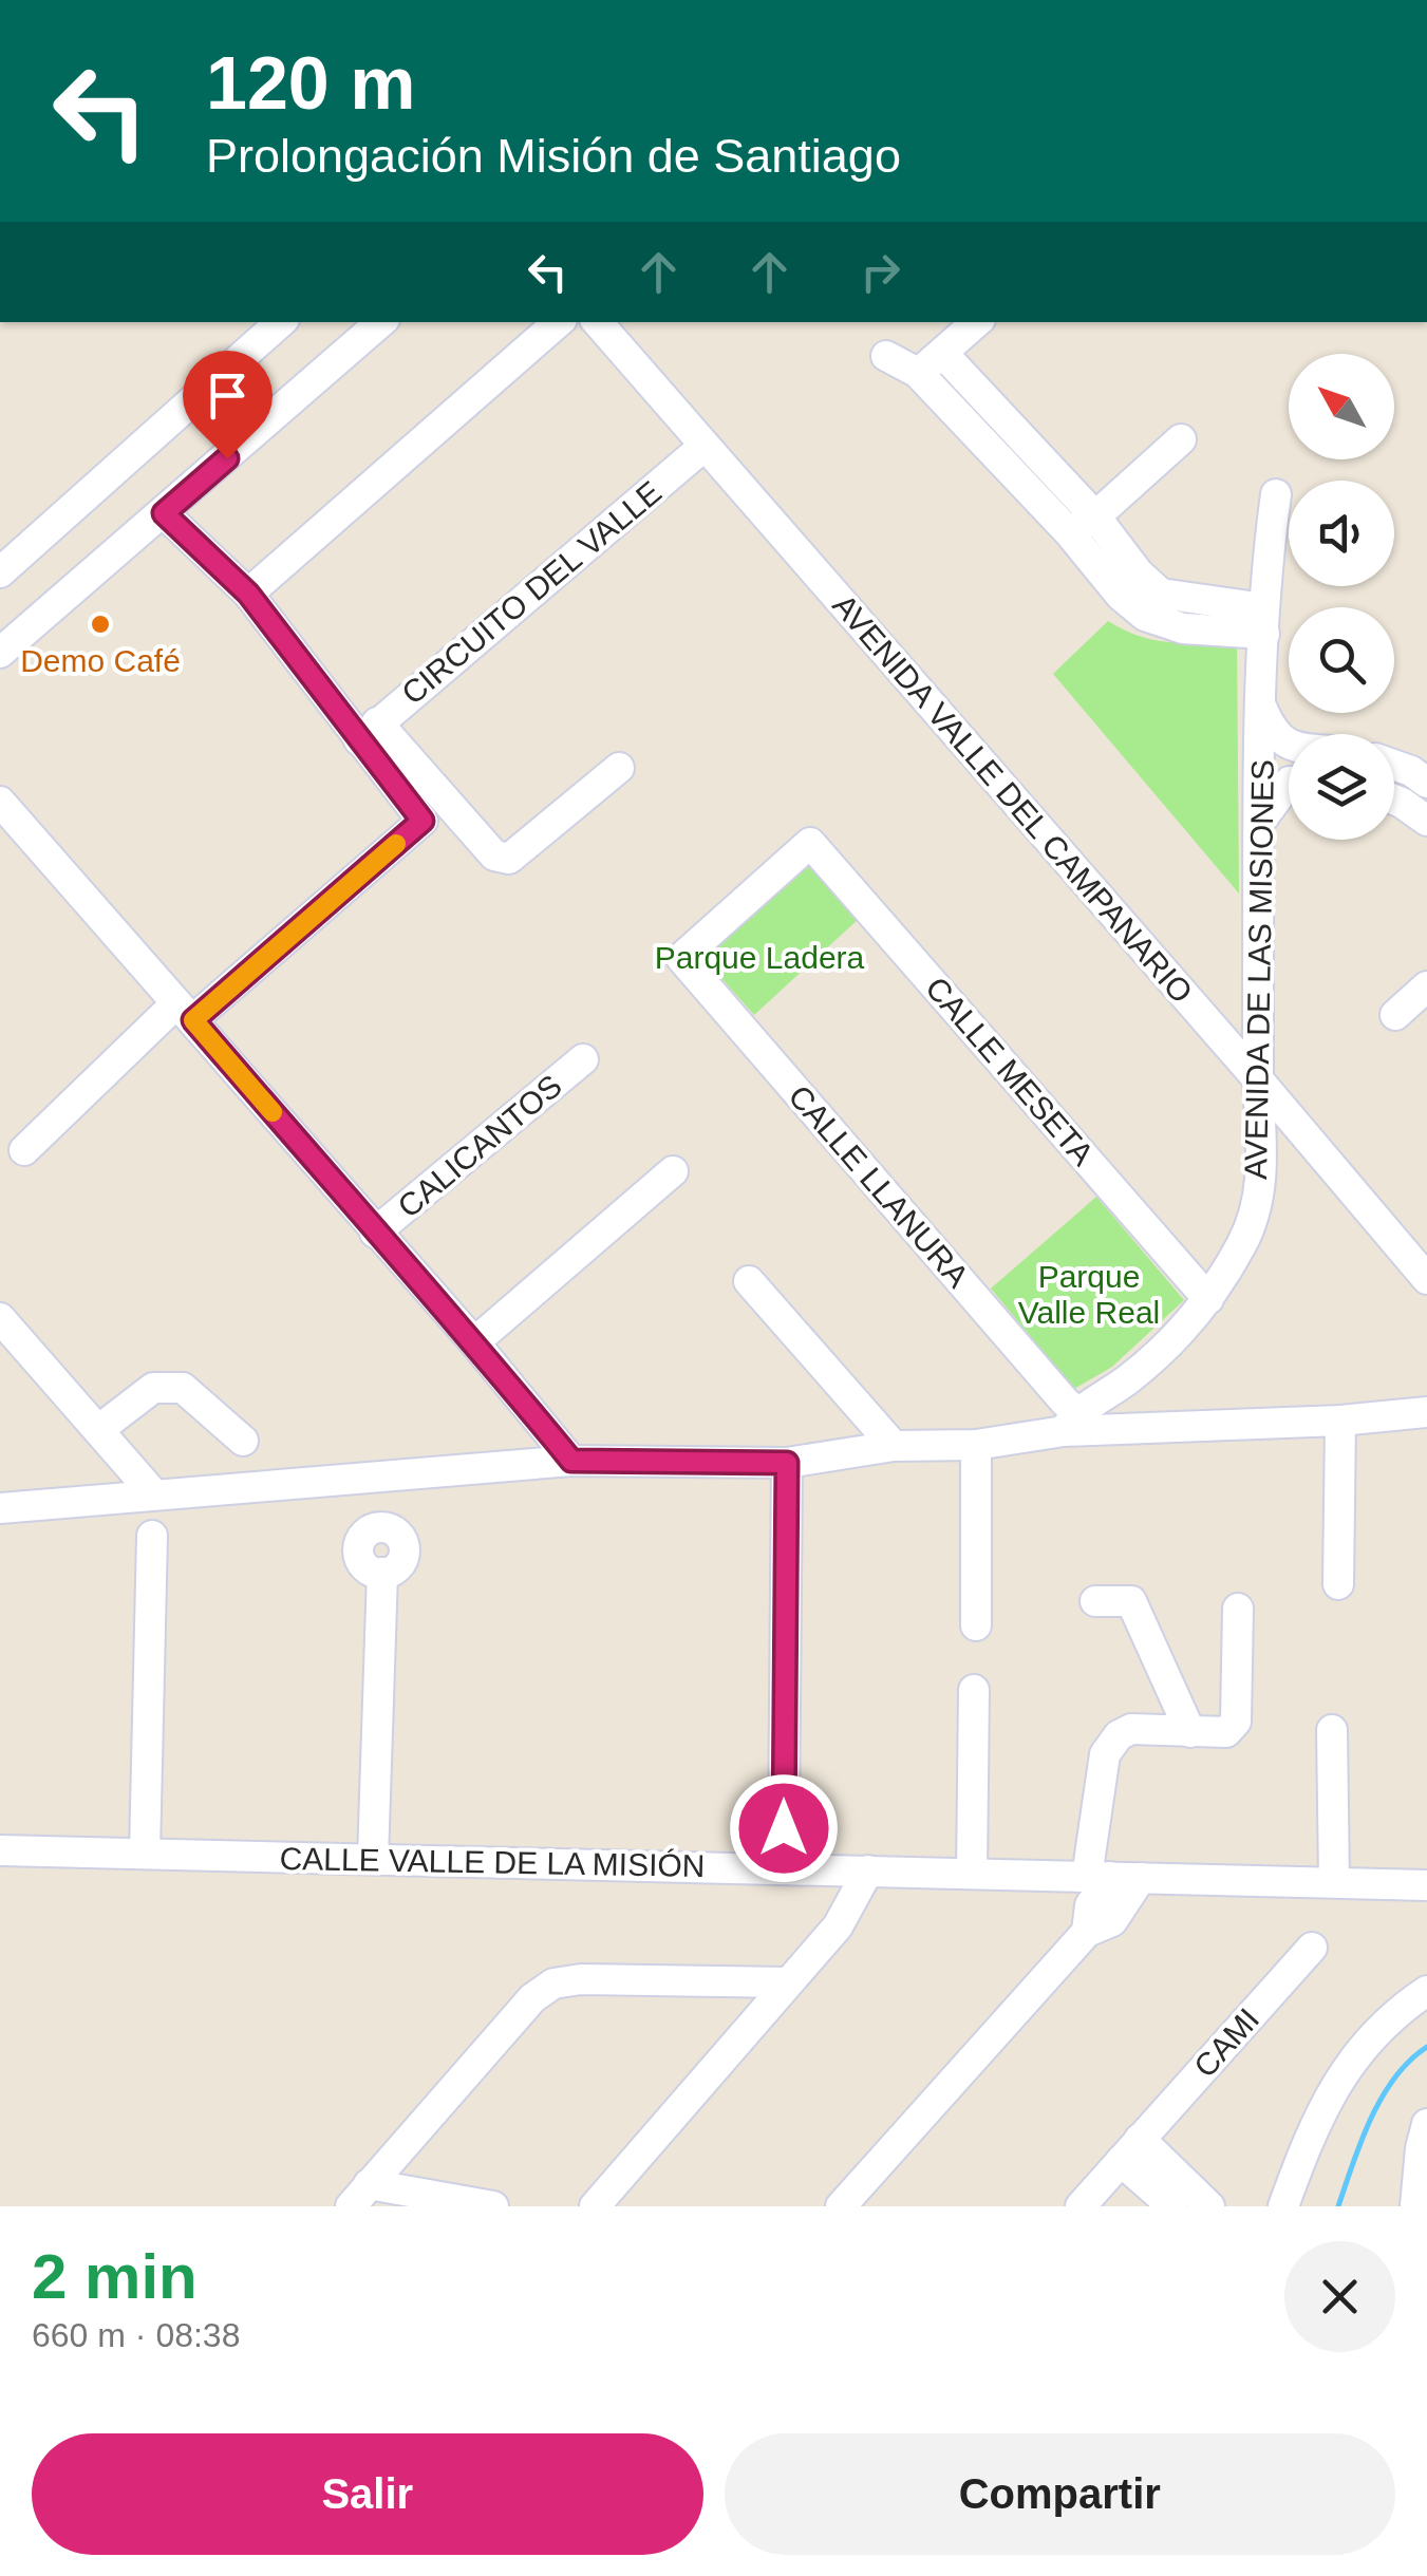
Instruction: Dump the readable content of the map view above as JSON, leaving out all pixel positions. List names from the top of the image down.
{
  "streets": {
    "street": [
      "CIRCUITO DEL VALLE",
      "AVENIDA VALLE DEL CAMPANARIO",
      "AVENIDA DE LAS MISIONES",
      "CALLE MESETA",
      "CALICANTOS",
      "CALLE LLANURA",
      "CALLE VALLE DE LA MISIÓN",
      "CAMI"
    ]
  },
  "crossings": [
    ["CIRCUITO DEL VALLE", "AVENIDA VALLE DEL CAMPANARIO"],
    ["AVENIDA VALLE DEL CAMPANARIO", "AVENIDA DE LAS MISIONES"],
    ["AVENIDA DE LAS MISIONES", "CALLE MESETA"],
    ["AVENIDA DE LAS MISIONES", "CALLE LLANURA"],
    ["CALLE MESETA", "CALLE LLANURA"]
  ],
  "parks": ["Parque Ladera", "Parque Valle Real"],
  "places": ["Demo Café"],
  "north": "top left",
  "page": {
    "turn": ["120 m", "Prolongación Misión de Santiago"],
    "heading": ["2 min", "660 m · 08:38"],
    "buttons": ["Salir", "Compartir"]
  }
}
